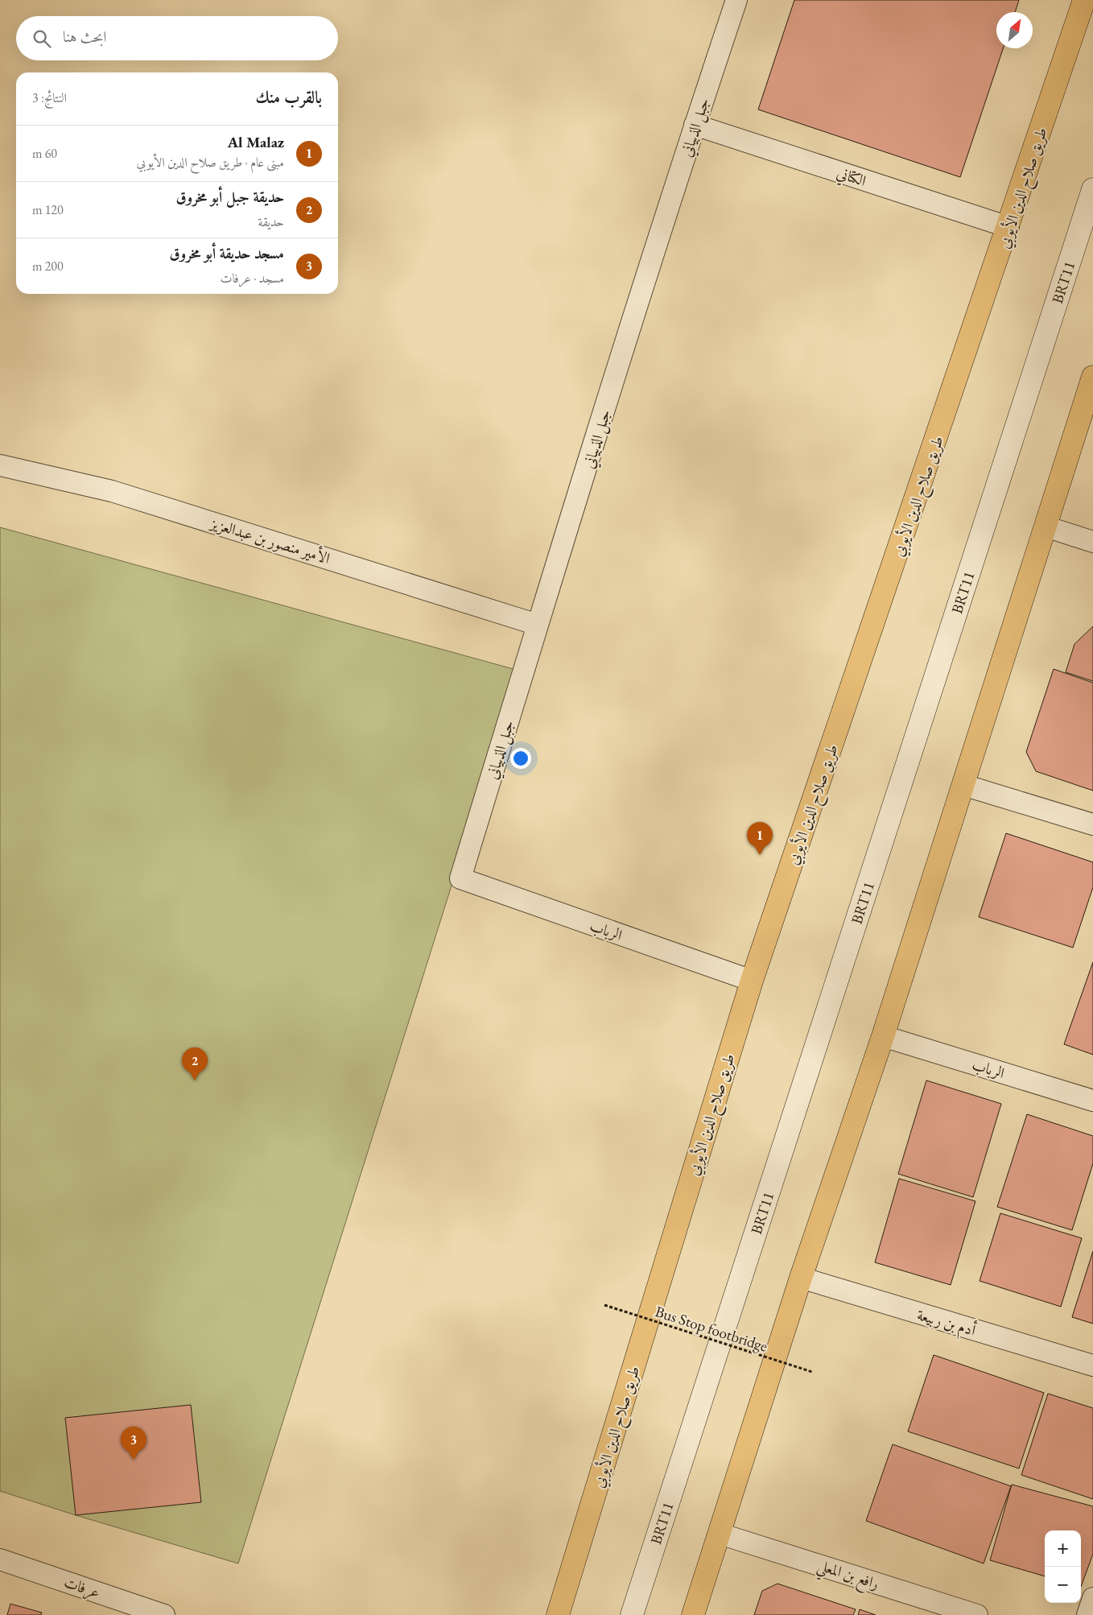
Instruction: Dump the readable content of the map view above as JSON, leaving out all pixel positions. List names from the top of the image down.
{
  "streets": {
    "main road": ["طريق صلاح الدين الأيوبي", "BRT11"],
    "street": [
      "جبل الذبياني",
      "الكتاني",
      "الأمير منصور بن عبدالعزيز",
      "الرباب",
      "أدم بن ربيعة",
      "رافع بن المعلي",
      "عرفات"
    ],
    "path": ["Bus Stop footbridge"]
  },
  "crossings": [
    ["جبل الذبياني", "الكتاني"],
    ["جبل الذبياني", "الأمير منصور بن عبدالعزيز"],
    ["جبل الذبياني", "الرباب"],
    ["الكتاني", "طريق صلاح الدين الأيوبي"],
    ["طريق صلاح الدين الأيوبي", "الرباب"]
  ],
  "north": "top right",
  "page": {
    "search": "ابحث هنا",
    "heading": ["بالقرب منك", "النتائج: 3"],
    "list": [
      {
        "mark": "1",
        "name": "Al Malaz",
        "note": "مبنى عام · طريق صلاح الدين الأيوبي",
        "value": "60 m"
      },
      {
        "mark": "2",
        "name": "حديقة جبل أبو مخروق",
        "note": "حديقة",
        "value": "120 m"
      },
      {
        "mark": "3",
        "name": "مسجد حديقة أبو مخروق",
        "note": "مسجد · عرفات",
        "value": "200 m"
      }
    ],
    "pins": ["1", "2", "3"],
    "map_buttons": ["+", "−"]
  }
}
